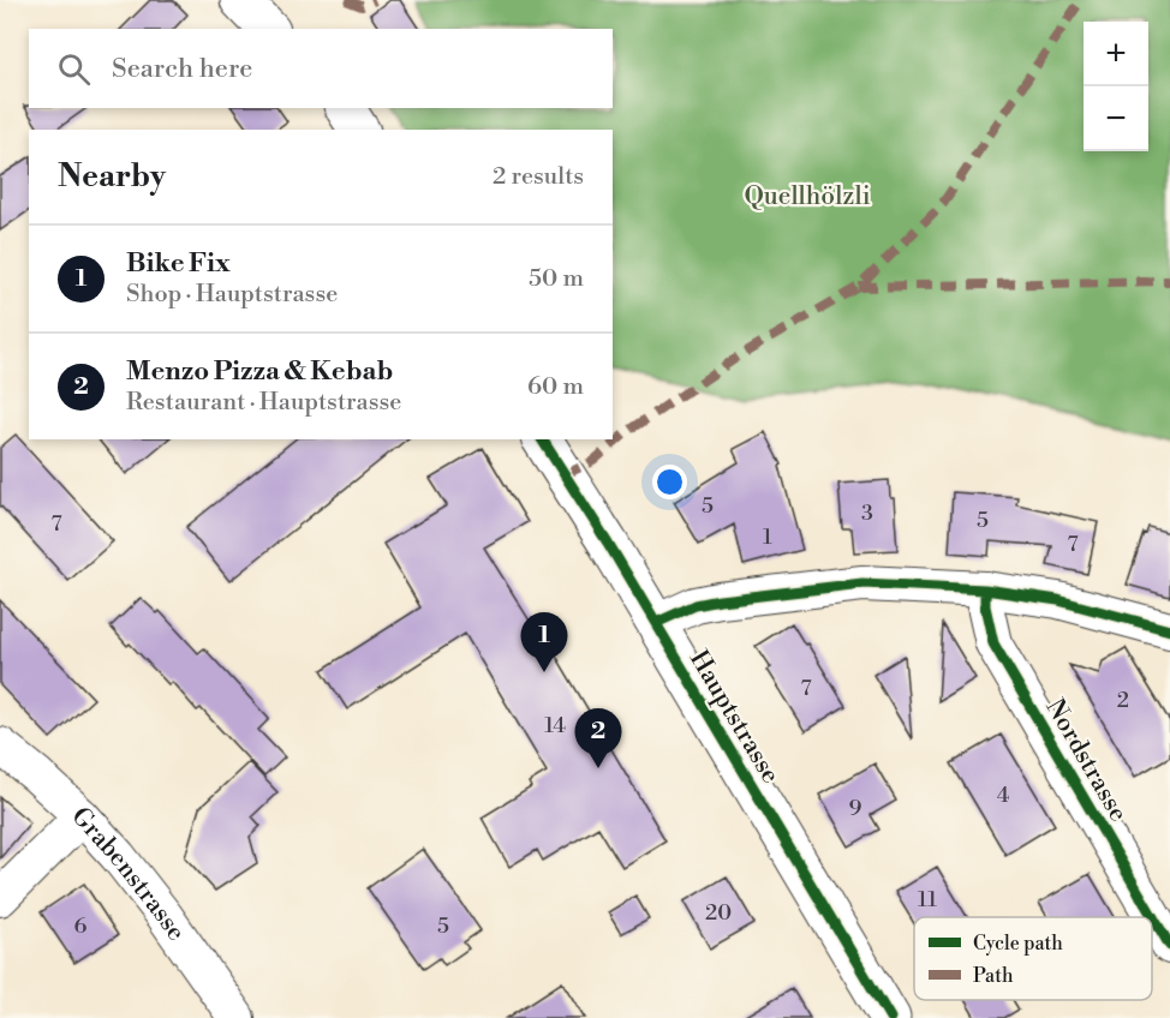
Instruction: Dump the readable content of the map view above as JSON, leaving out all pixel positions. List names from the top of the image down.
{
  "streets": {
    "main road": ["Hauptstrasse"],
    "street": ["Nordstrasse", "Grabenstrasse"]
  },
  "parks": ["Quellhölzli"],
  "house_numbers": [
    "5",
    "3",
    "5",
    "7",
    "1",
    "7",
    "7",
    "2",
    "14",
    "4",
    "9",
    "11",
    "20",
    "6",
    "5"
  ],
  "legend": ["Cycle path", "Path"],
  "page": {
    "map_buttons": ["+", "−"],
    "search": "Search here",
    "heading": ["Nearby", "2 results"],
    "list": [
      {
        "mark": "1",
        "name": "Bike Fix",
        "note": "Shop · Hauptstrasse",
        "value": "50 m"
      },
      {
        "mark": "2",
        "name": "Menzo Pizza & Kebab",
        "note": "Restaurant · Hauptstrasse",
        "value": "60 m"
      }
    ],
    "pins": ["1", "2"]
  }
}
